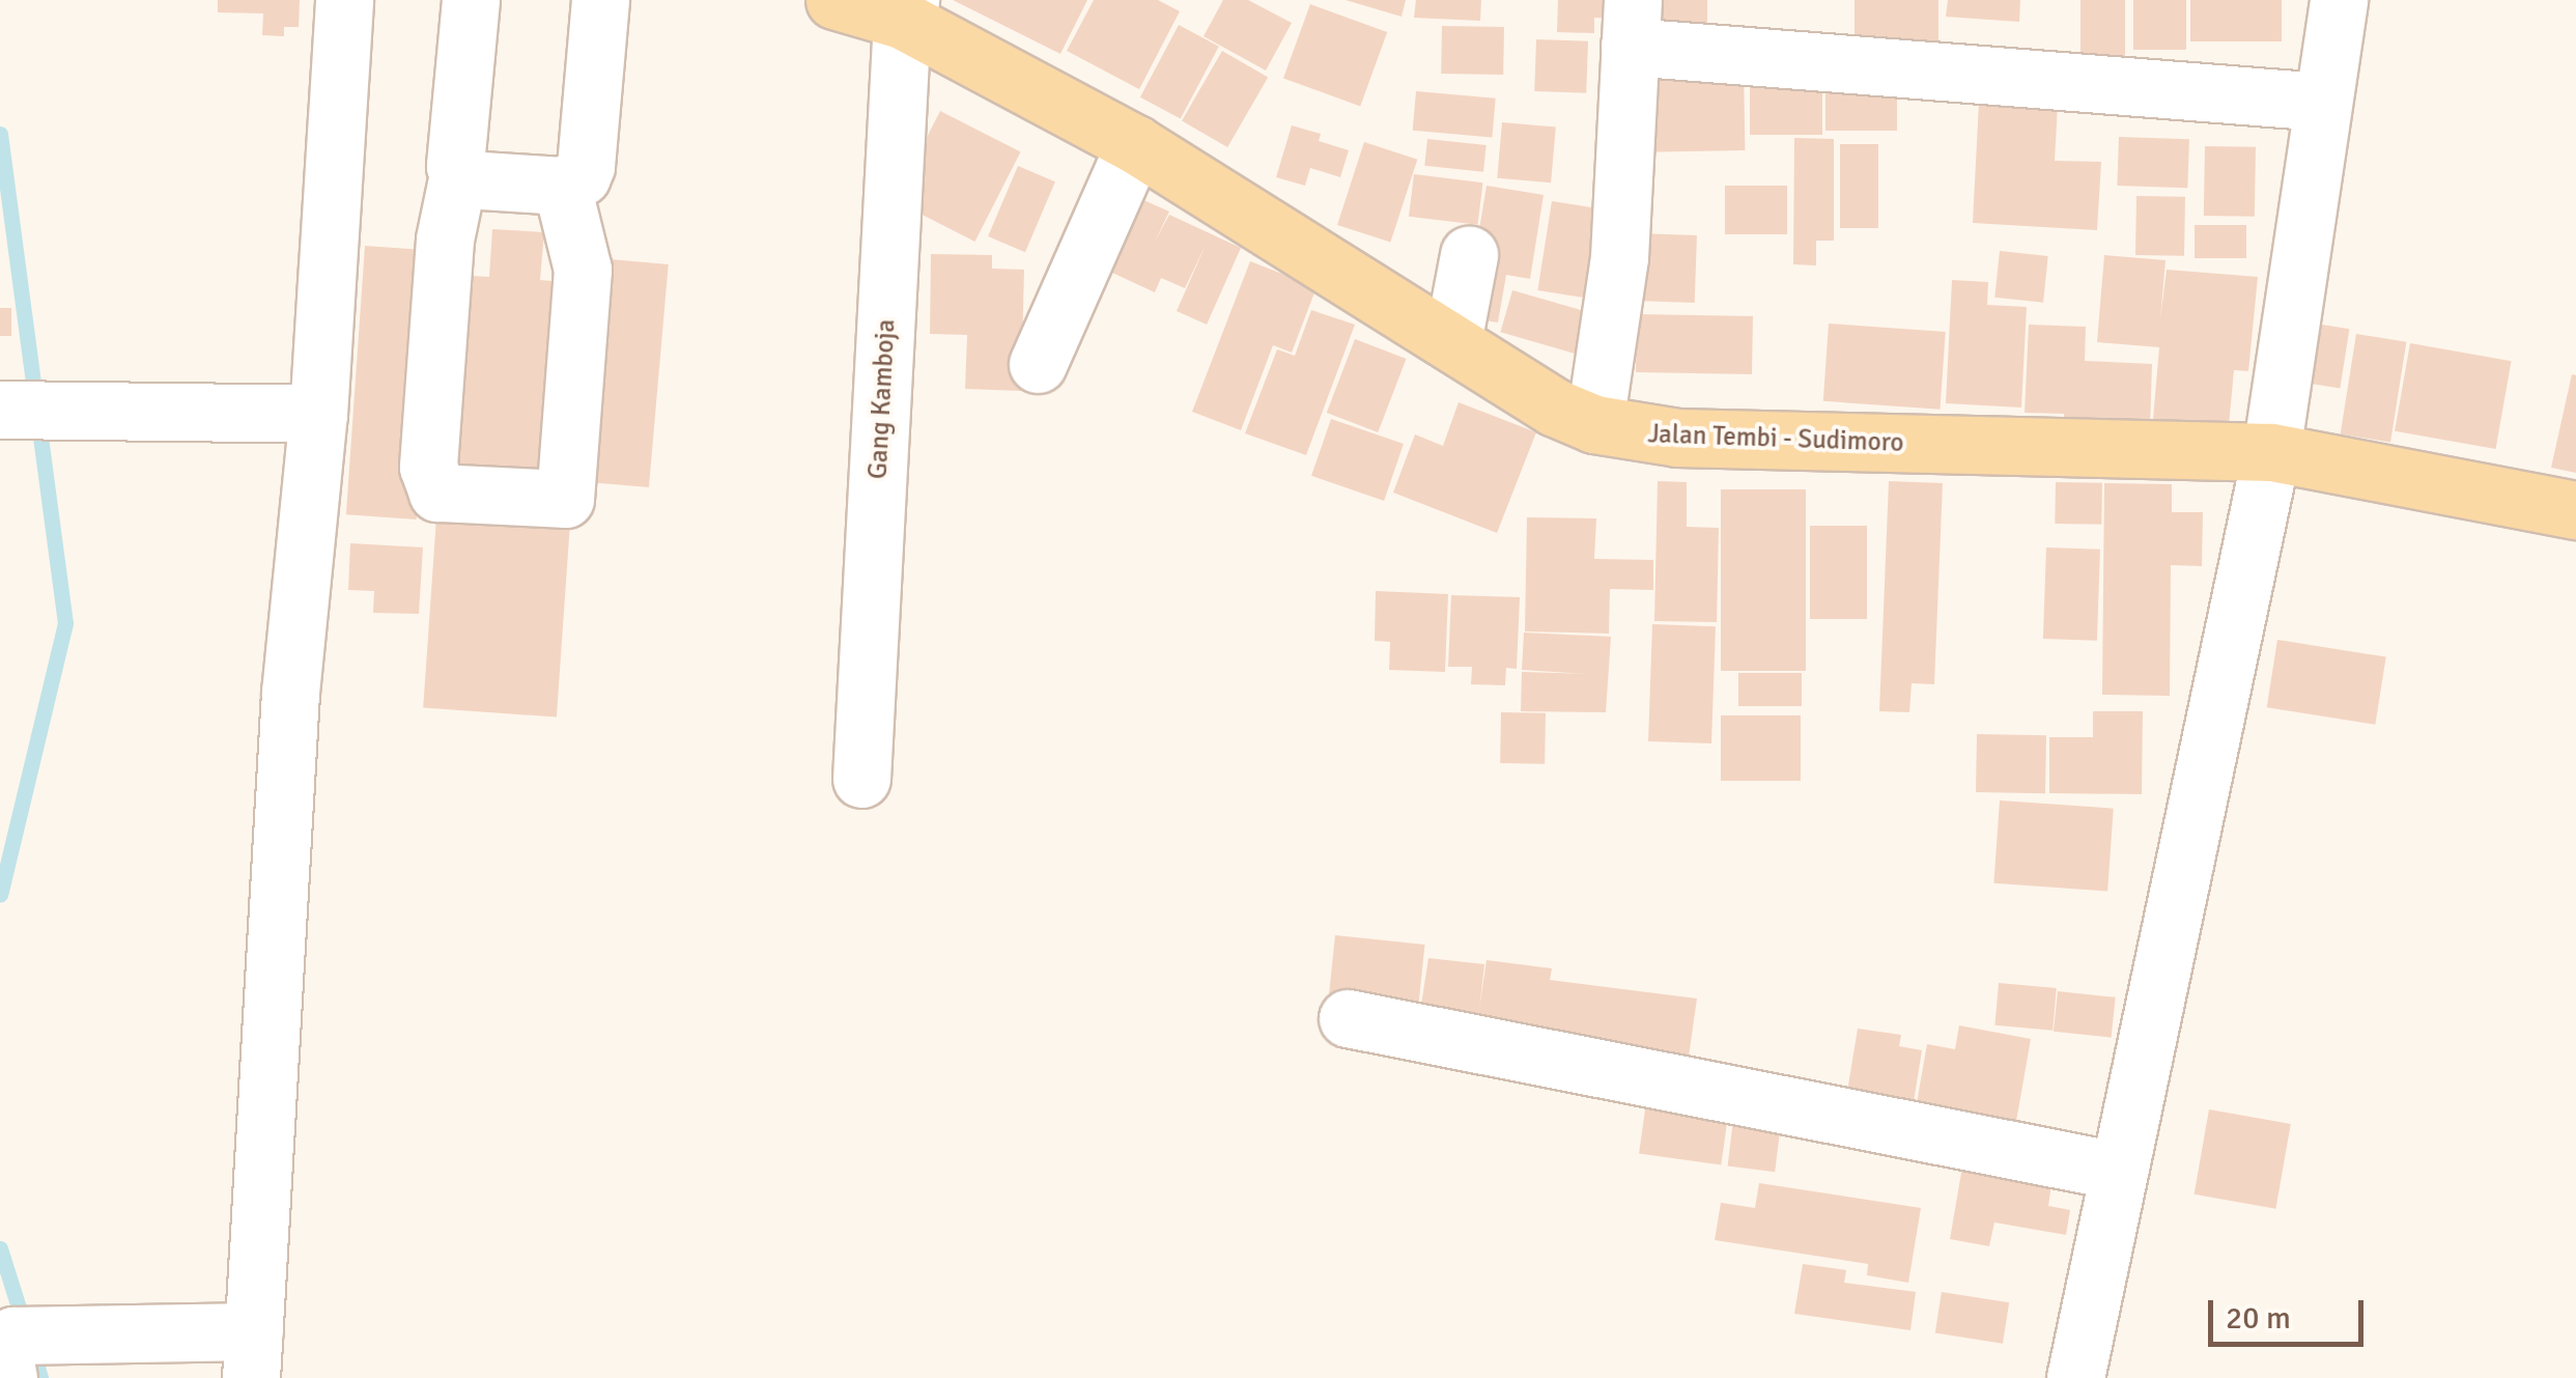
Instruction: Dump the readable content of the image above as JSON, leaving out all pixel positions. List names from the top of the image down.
{
  "streets": {
    "main road": ["Jalan Tembi - Sudimoro"],
    "street": ["Gang Kamboja"]
  },
  "crossings": [
    ["Gang Kamboja", "Jalan Tembi - Sudimoro"]
  ],
  "scale_bar": "20 m"
}
